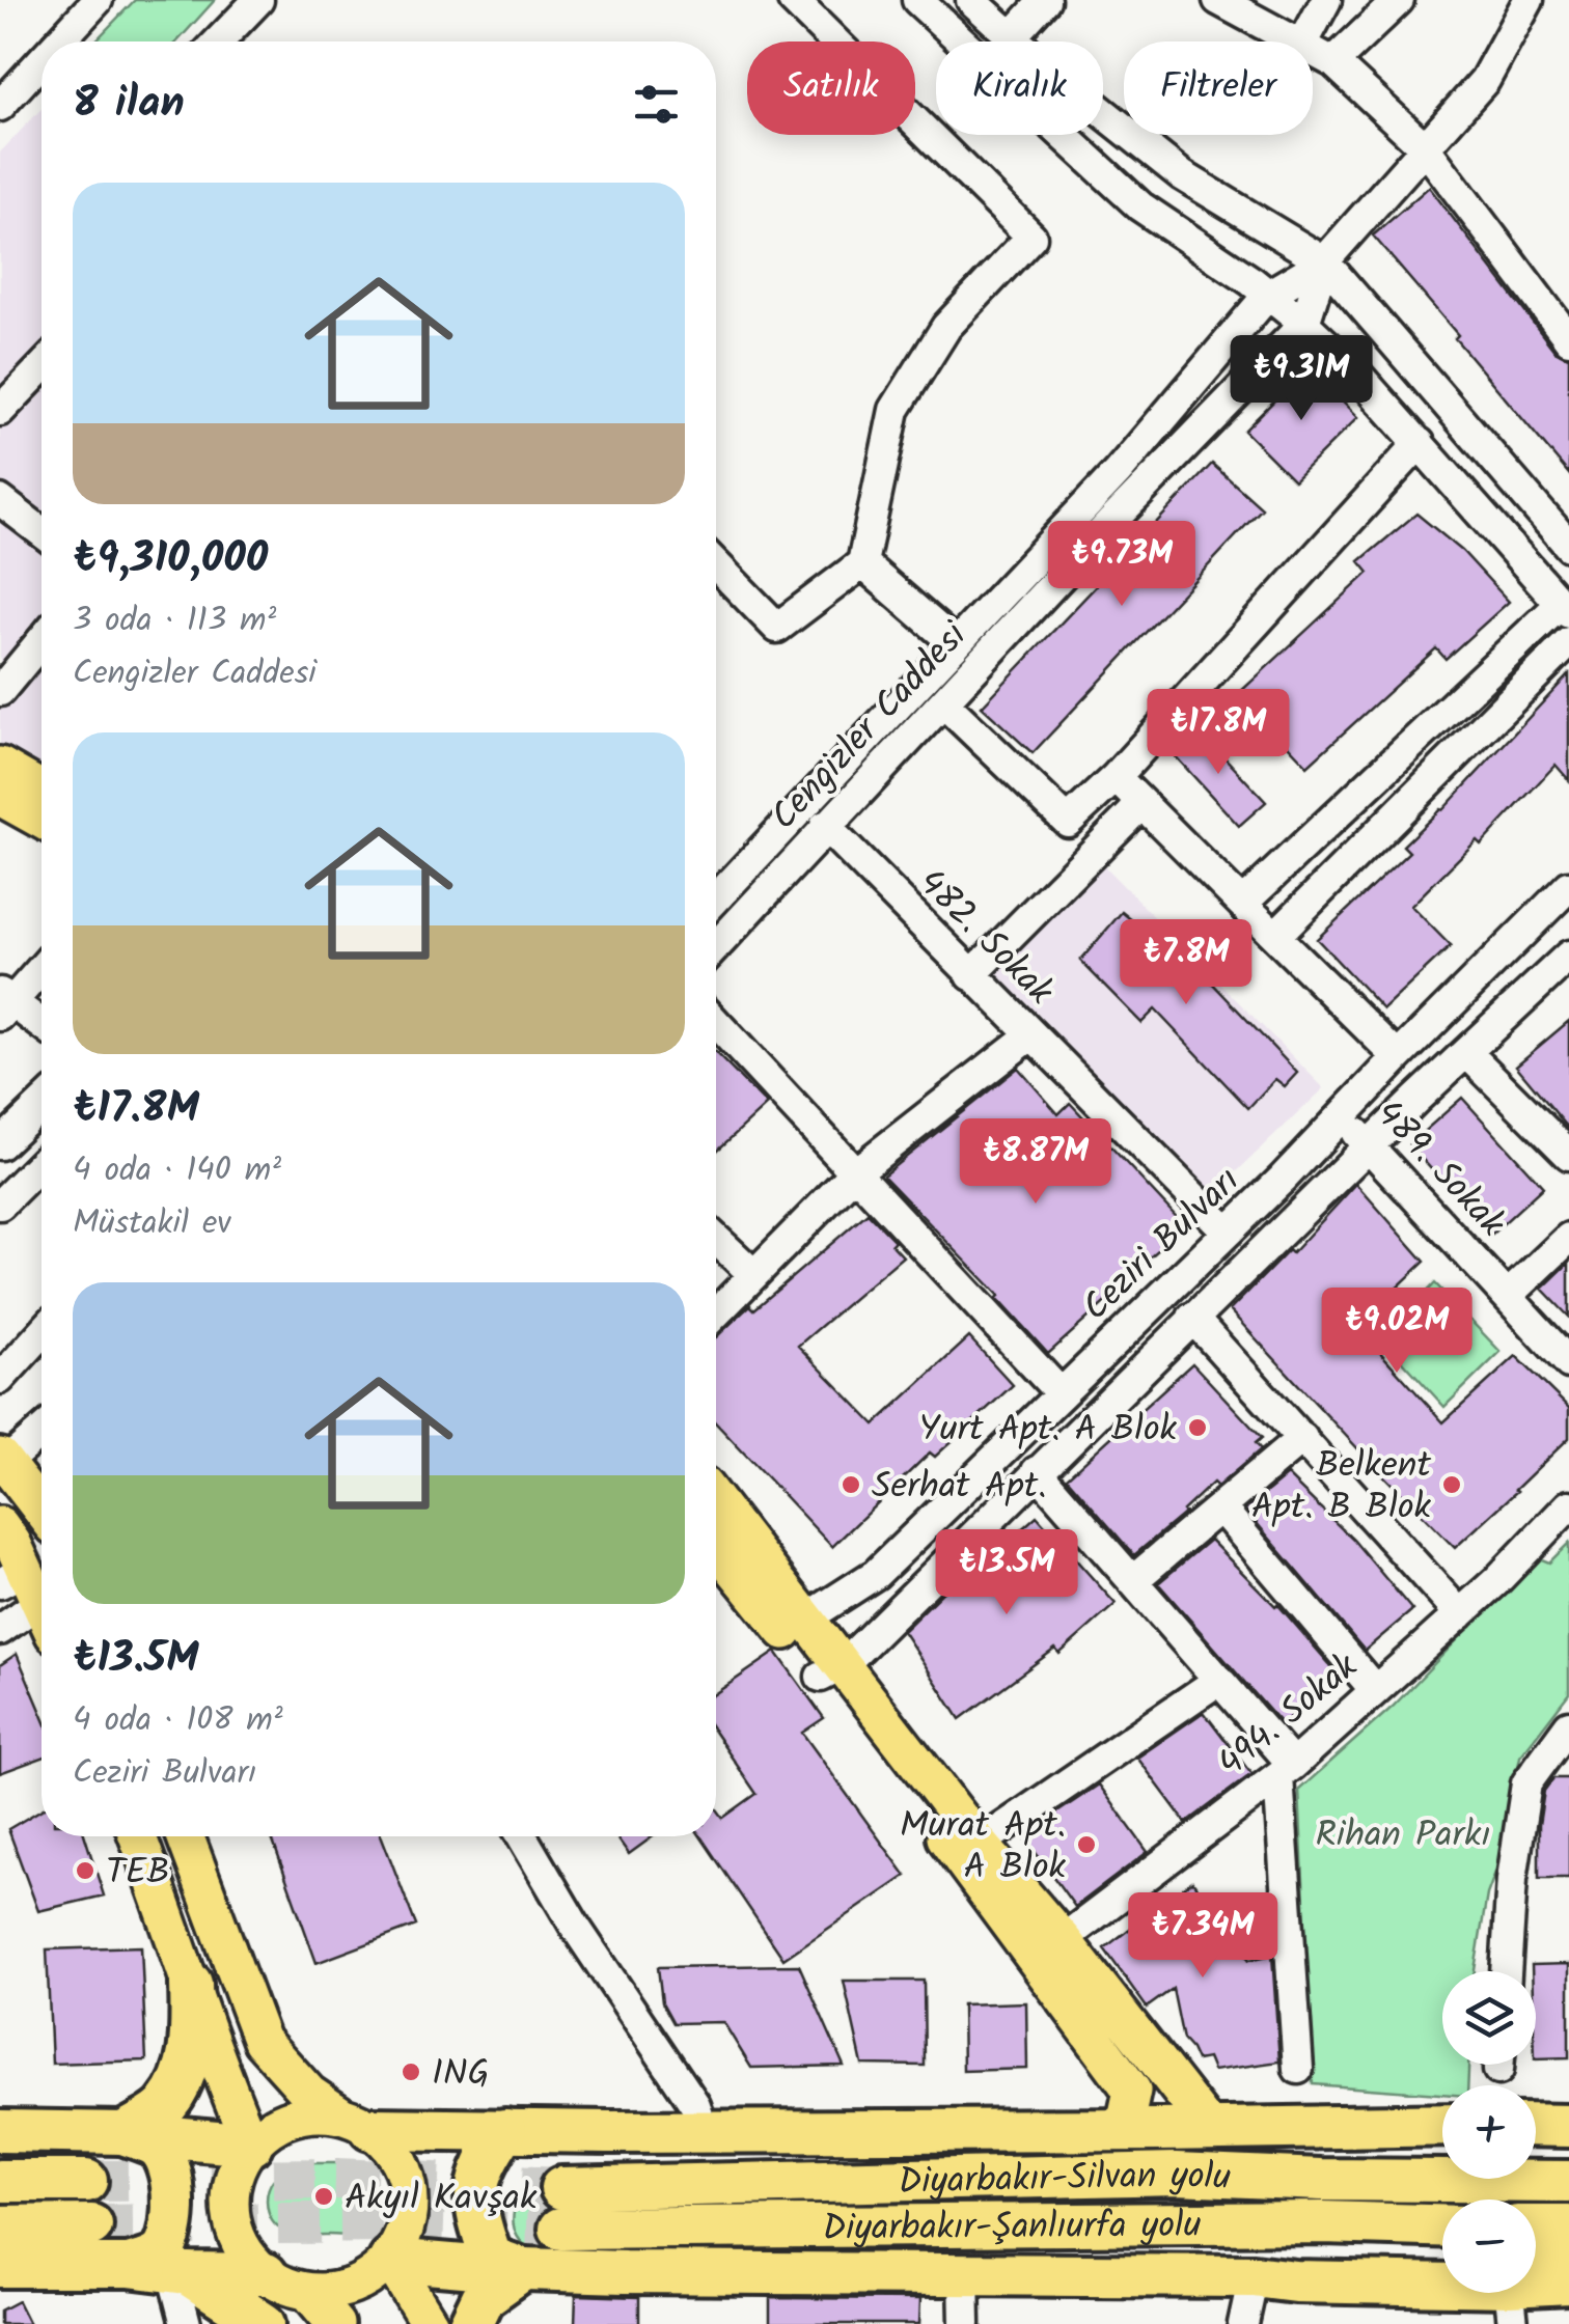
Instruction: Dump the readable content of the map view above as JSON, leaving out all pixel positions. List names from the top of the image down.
{
  "streets": {
    "highway": ["Diyarbakır-Silvan yolu", "Diyarbakır-Şanlıurfa yolu"],
    "street": [
      "Cengizler Caddesi",
      "482. Sokak",
      "489. Sokak",
      "Ceziri Bulvarı",
      "494. Sokak"
    ]
  },
  "crossings": [
    ["Cengizler Caddesi", "482. Sokak"],
    ["482. Sokak", "Ceziri Bulvarı"],
    ["489. Sokak", "Ceziri Bulvarı"],
    ["Diyarbakır-Silvan yolu", "Diyarbakır-Şanlıurfa yolu"]
  ],
  "parks": ["Rihan Parkı"],
  "places": [
    "Yurt Apt. A Blok",
    "Serhat Apt.",
    "Belkent Apt. B Blok",
    "Murat Apt. A Blok",
    "TEB",
    "ING",
    "Akyıl Kavşak"
  ],
  "page": {
    "chip": ["Satılık", "Kiralık", "Filtreler"],
    "heading": "8 ilan",
    "list": [
      {
        "name": "₺9,310,000",
        "note": "3 oda · 113 m² · Cengizler Caddesi"
      },
      {
        "name": "₺17.8M",
        "note": "4 oda · 140 m² · Müstakil ev"
      },
      {
        "name": "₺13.5M",
        "note": "4 oda · 108 m² · Ceziri Bulvarı"
      }
    ],
    "price": [
      "₺9.31M",
      "₺9.73M",
      "₺17.8M",
      "₺7.8M",
      "₺8.87M",
      "₺9.02M",
      "₺13.5M",
      "₺7.34M"
    ],
    "map_buttons": ["+", "−"]
  }
}
